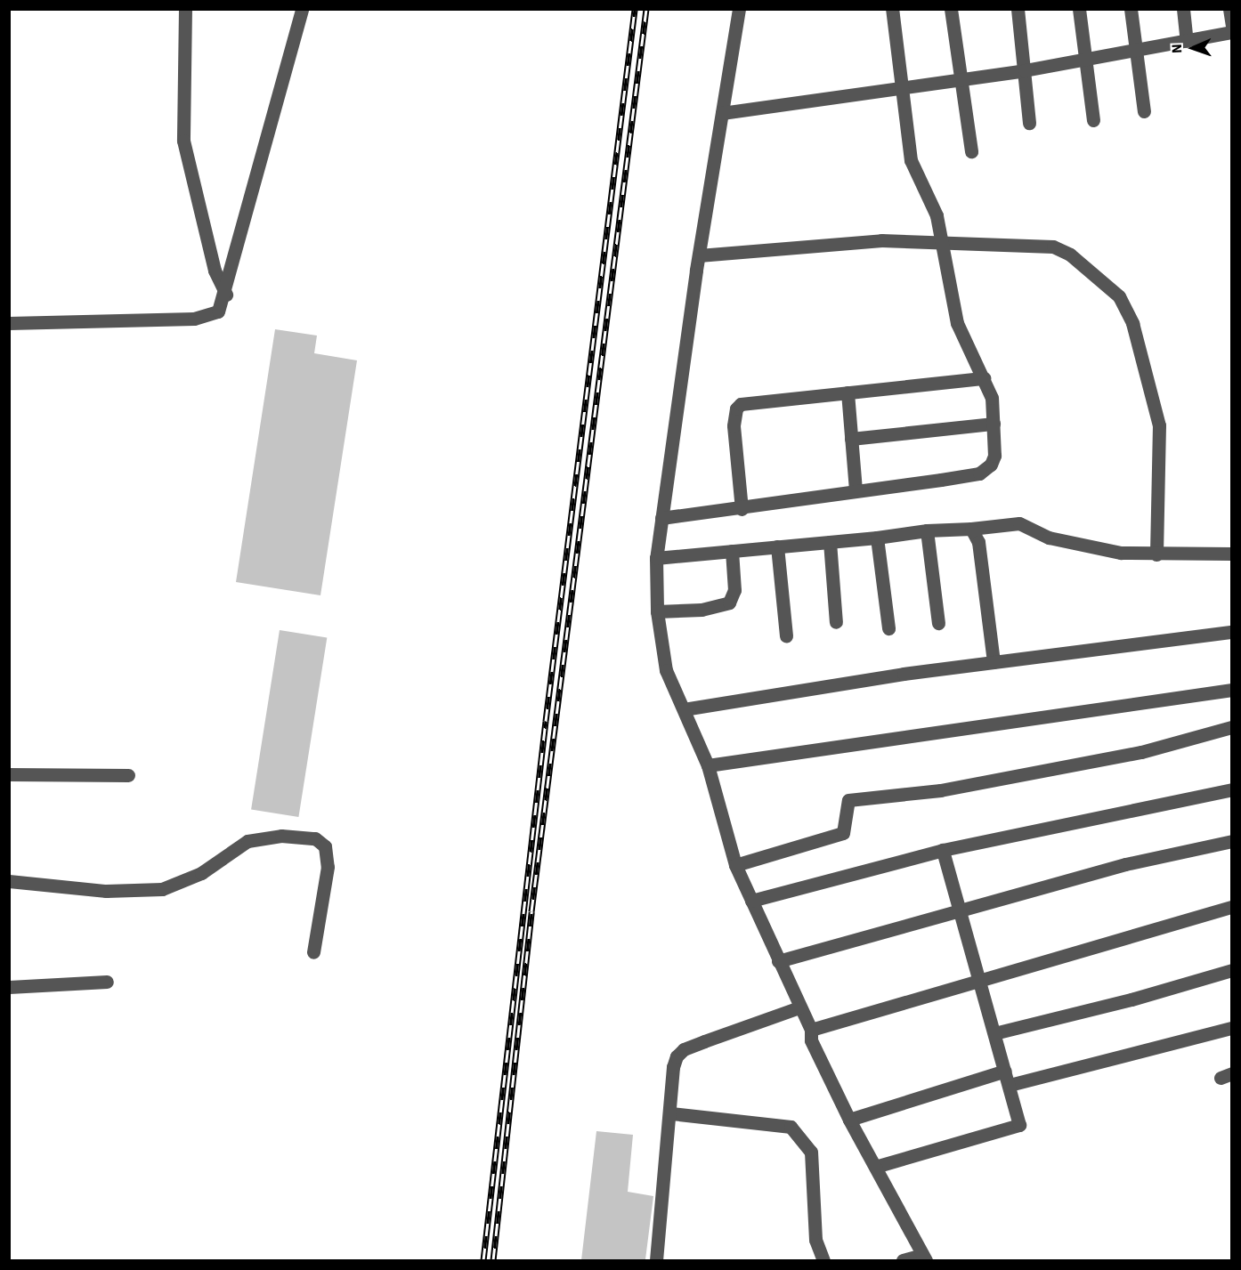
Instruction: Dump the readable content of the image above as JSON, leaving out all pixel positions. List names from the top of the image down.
{
  "north": "left"
}
